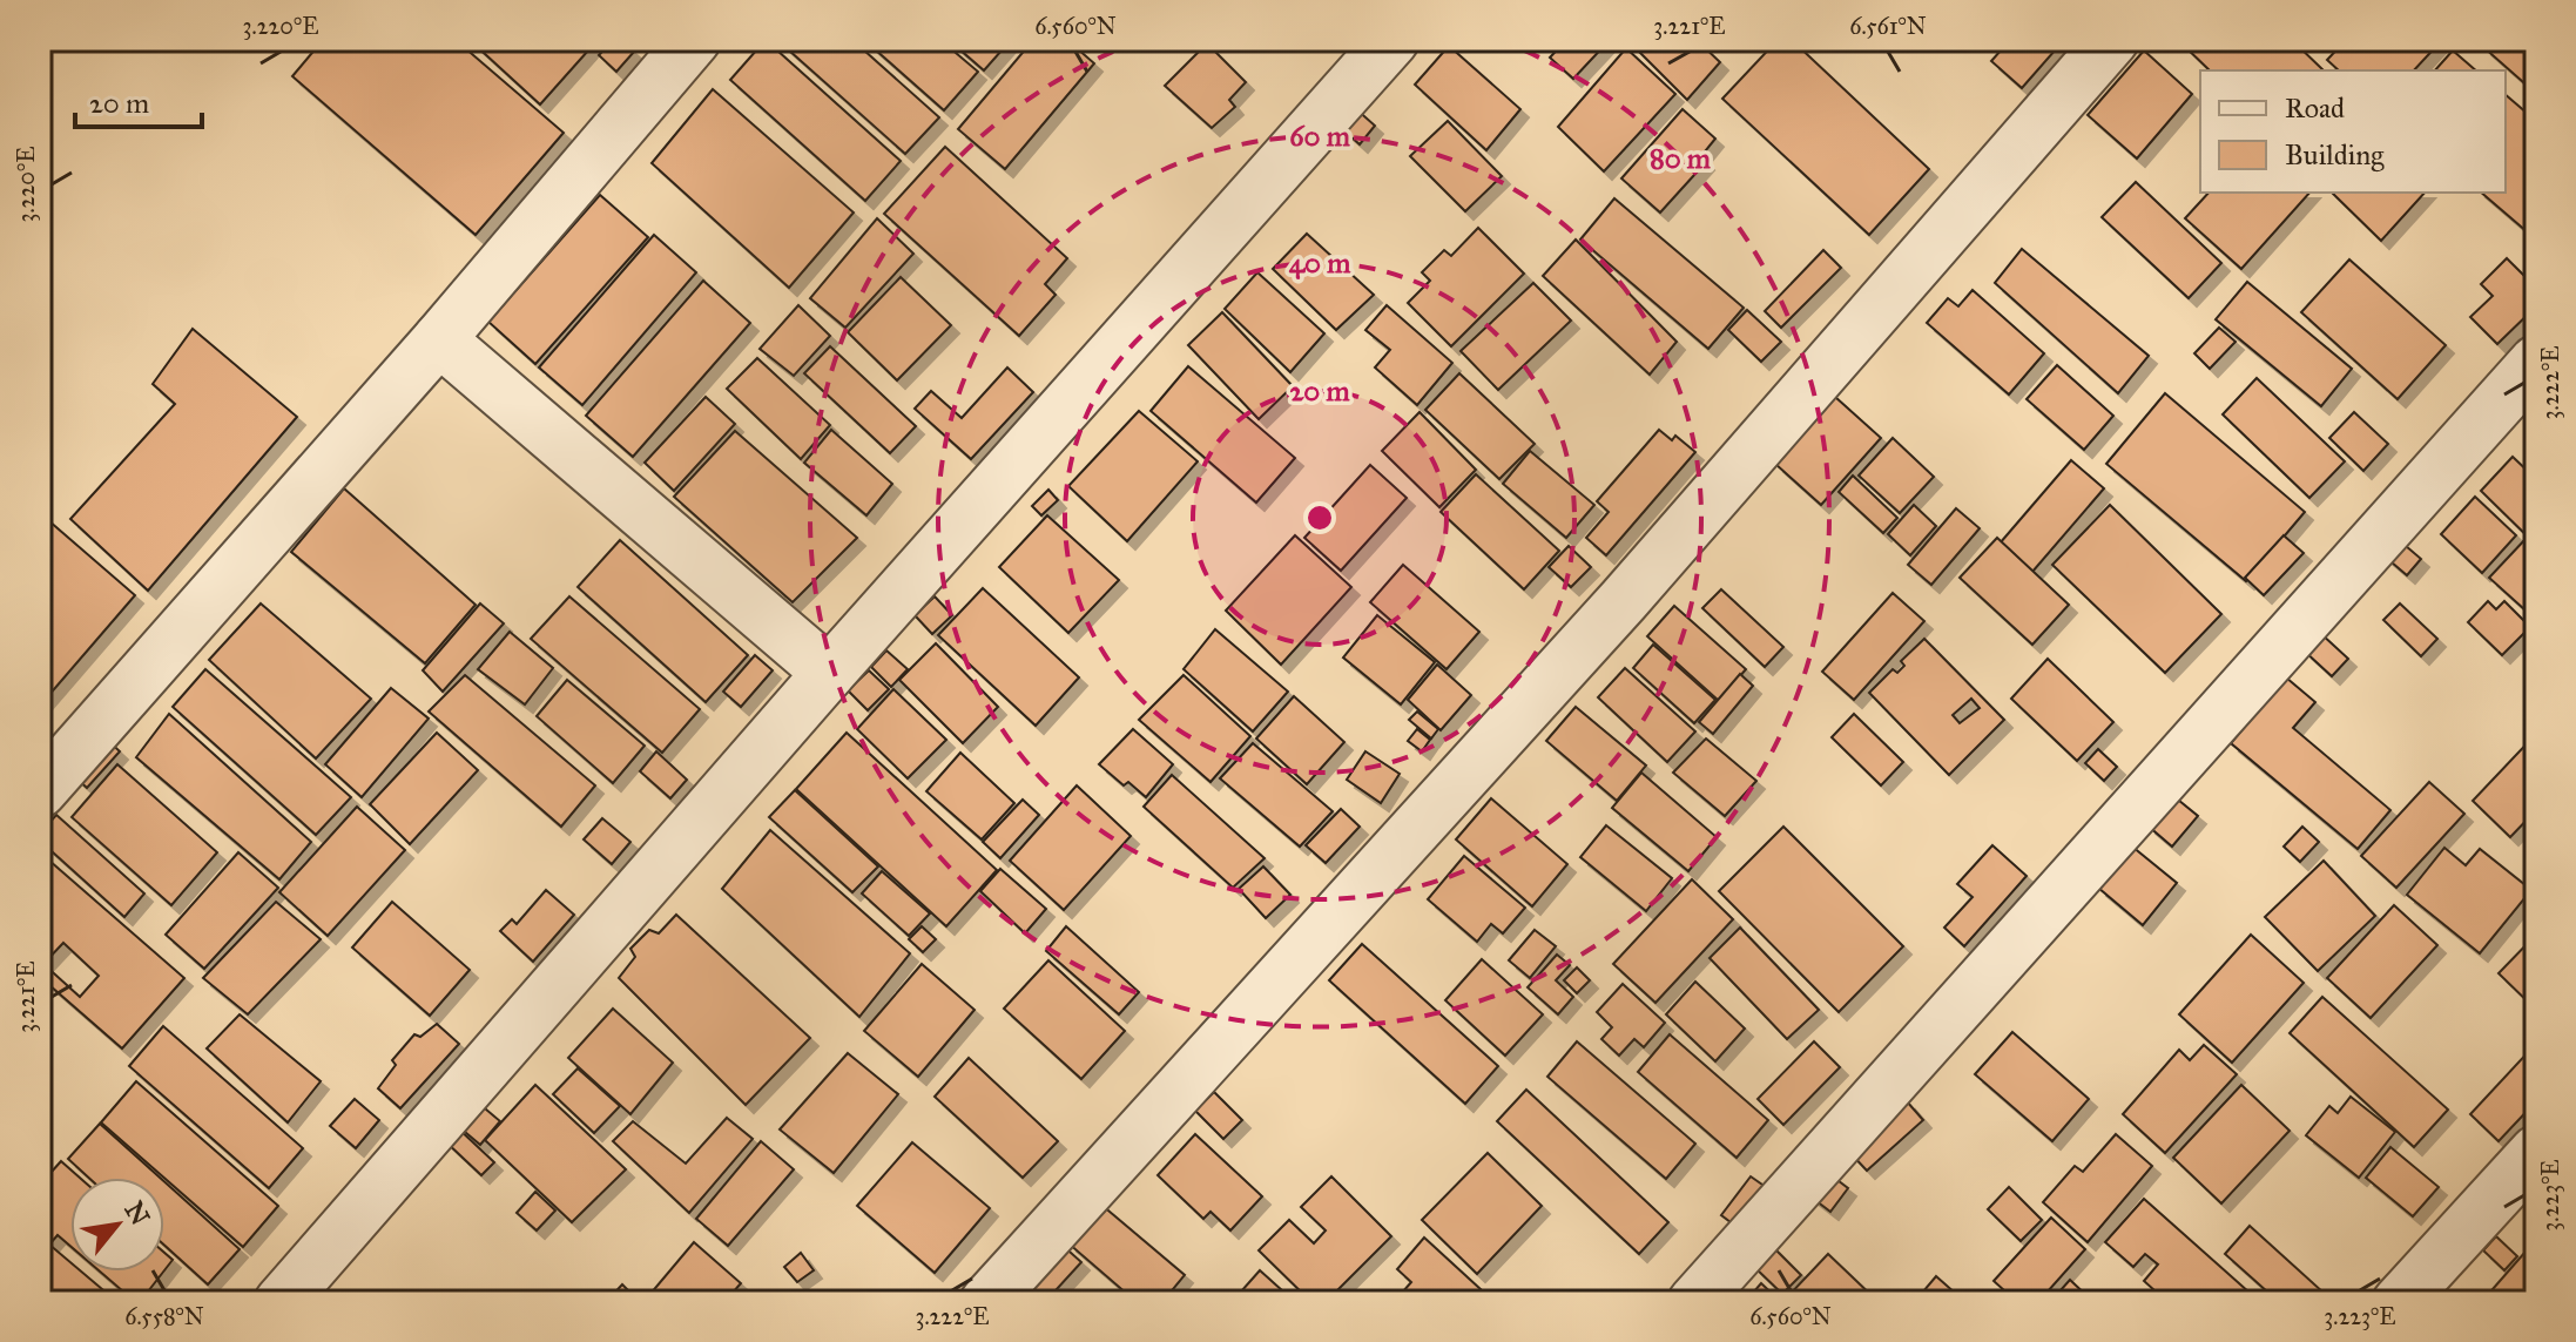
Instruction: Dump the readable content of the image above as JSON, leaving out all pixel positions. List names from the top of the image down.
{
  "legend": ["Road", "Building"],
  "scale_bar": "20 m",
  "north": "top right",
  "coordinates": [
    "3.220°E",
    "6.560°N",
    "3.221°E",
    "6.561°N",
    "3.222°E",
    "3.223°E",
    "6.558°N"
  ],
  "rings": [
    "60 m",
    "80 m",
    "40 m",
    "20 m"
  ]
}
